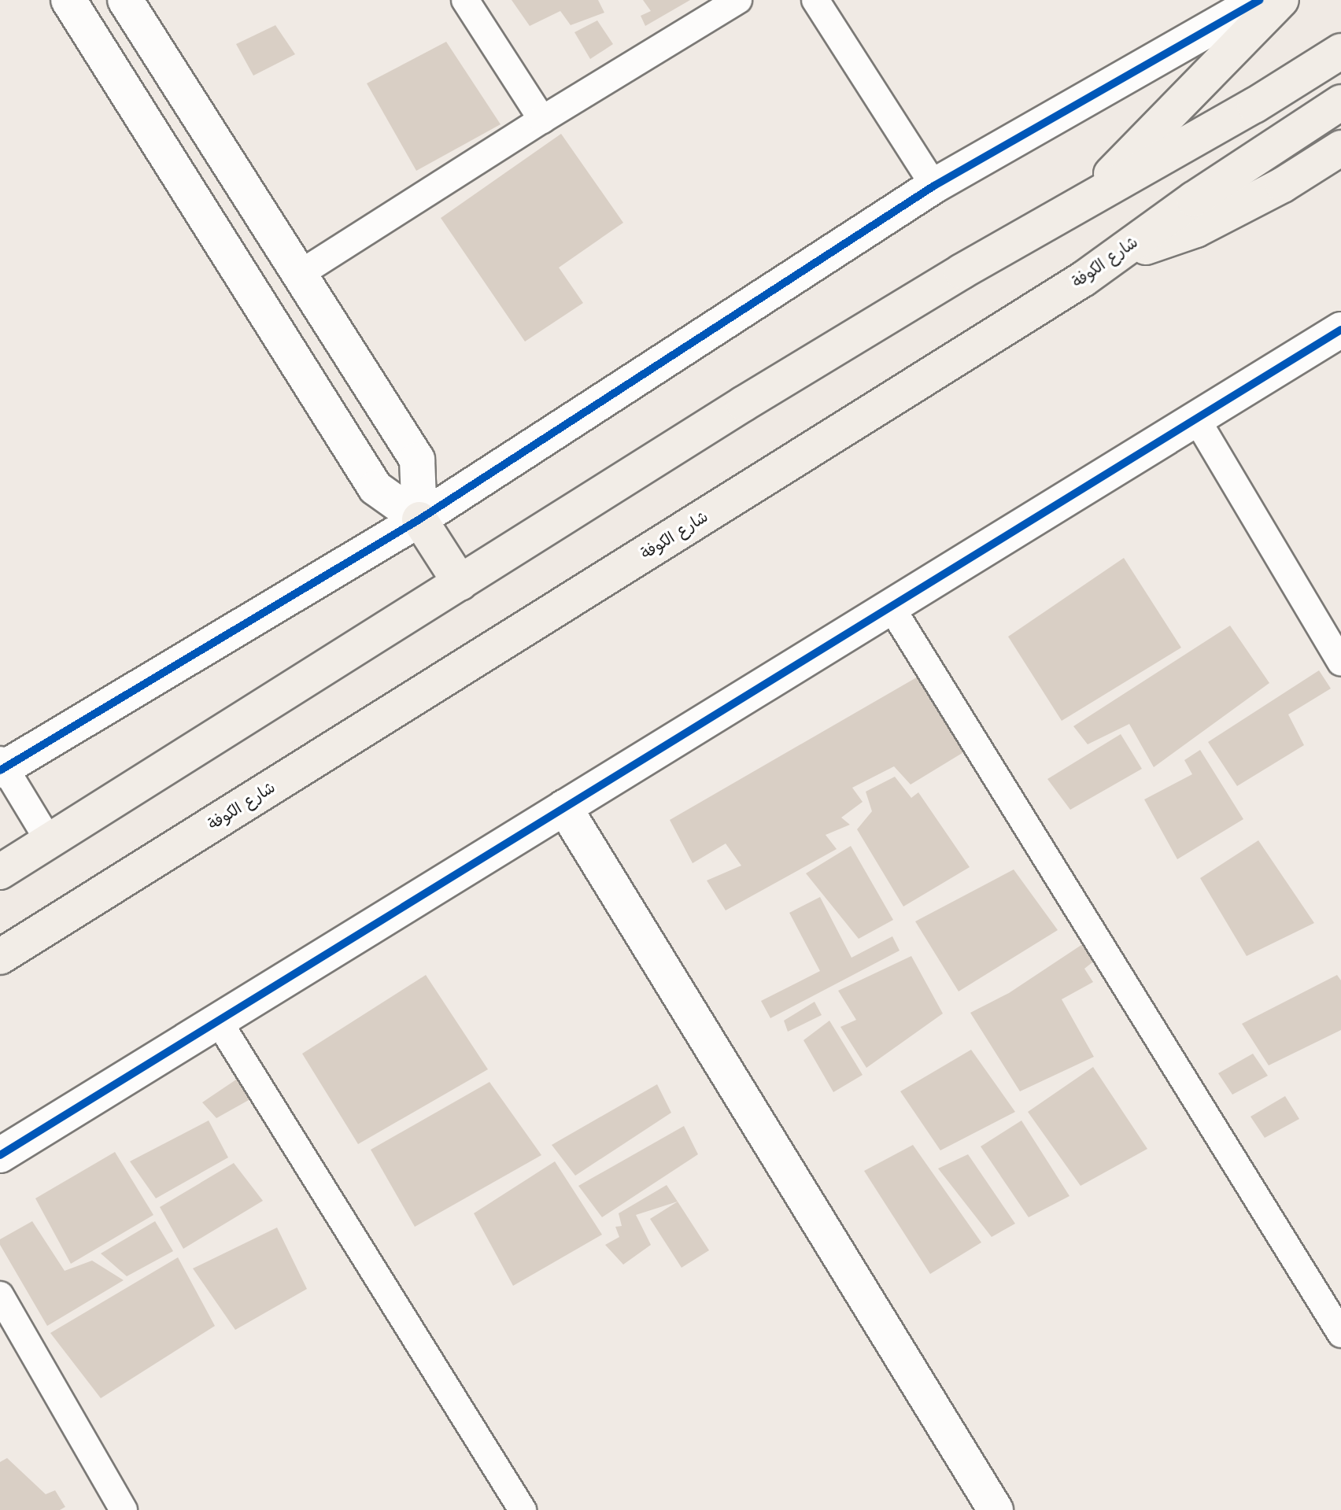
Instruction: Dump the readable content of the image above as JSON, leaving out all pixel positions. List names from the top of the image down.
{
  "streets": {
    "highway": ["شارع الكوفة"]
  }
}
